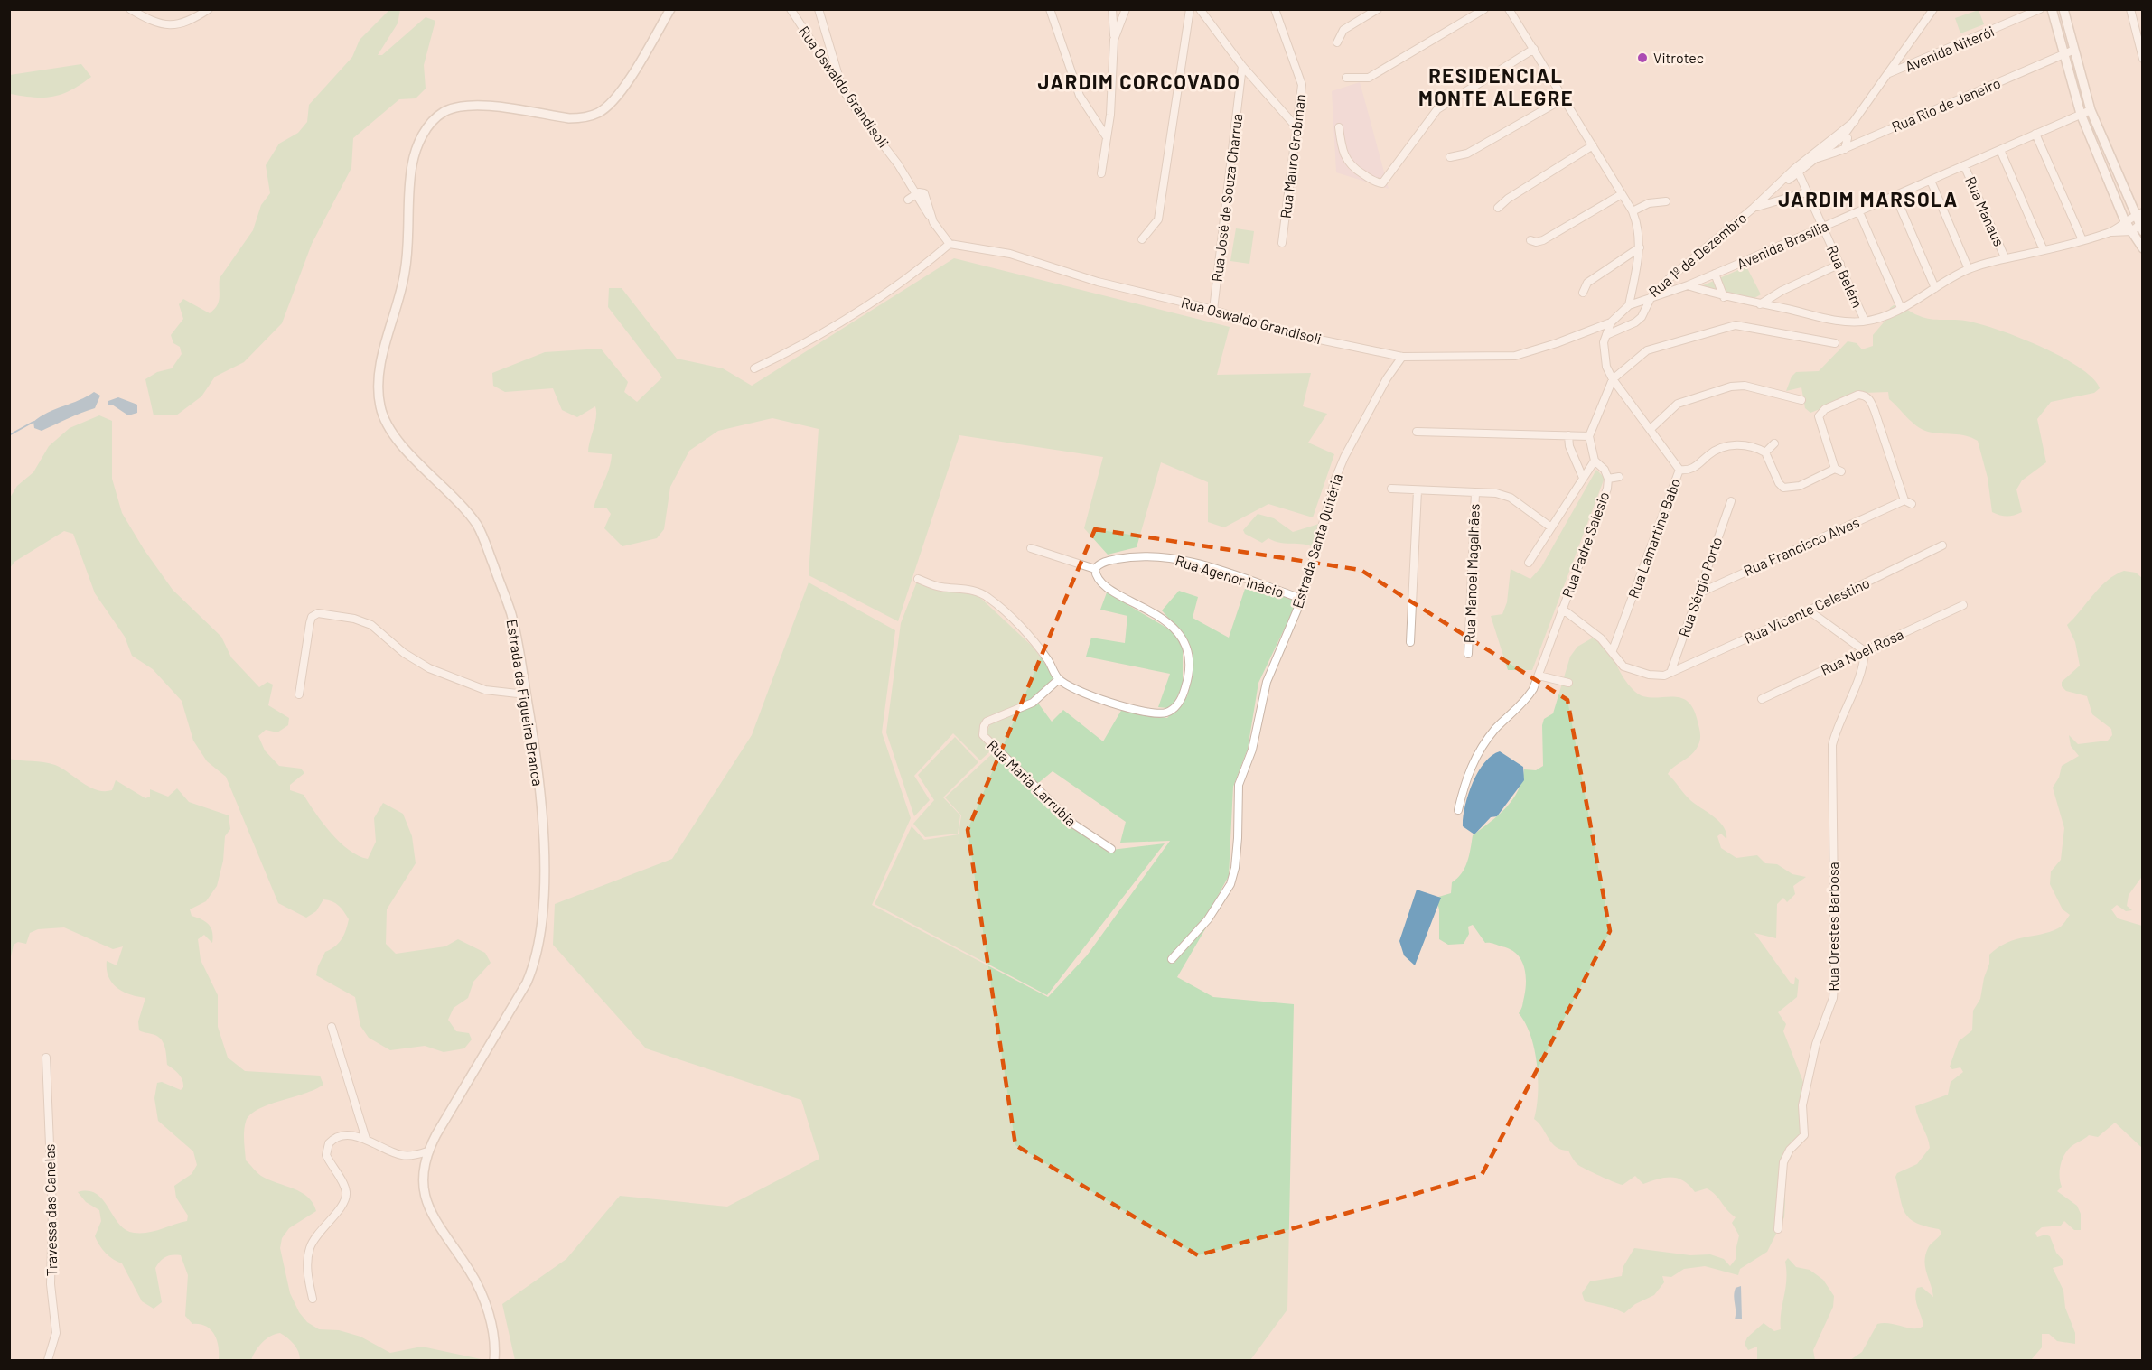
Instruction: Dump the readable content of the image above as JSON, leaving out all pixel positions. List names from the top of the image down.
{
  "streets": {
    "main road": ["Estrada da Figueira Branca"],
    "street": [
      "Avenida Niterói",
      "Rua Oswaldo Grandisoli",
      "Rua Rio de Janeiro",
      "Rua Mauro Grobman",
      "Rua José de Souza Charrua",
      "Rua Manaus",
      "Avenida Brasília",
      "Rua 1º de Dezembro",
      "Rua Belém",
      "Rua Lamartine Babo",
      "Estrada Santa Quitéria",
      "Rua Padre Salesio",
      "Rua Francisco Alves",
      "Rua Manoel Magalhães",
      "Rua Agenor Inácio",
      "Rua Sérgio Porto",
      "Rua Vicente Celestino",
      "Rua Noel Rosa",
      "Rua Maria Larrubia",
      "Rua Orestes Barbosa",
      "Travessa das Canelas"
    ]
  },
  "crossings": [
    ["Avenida Niterói", "Rua 1º de Dezembro"],
    ["Rua Oswaldo Grandisoli", "Rua José de Souza Charrua"],
    ["Rua Oswaldo Grandisoli", "Rua 1º de Dezembro"],
    ["Rua Oswaldo Grandisoli", "Estrada Santa Quitéria"],
    ["Rua Rio de Janeiro", "Rua 1º de Dezembro"],
    ["Rua Manaus", "Avenida Brasília"],
    ["Avenida Brasília", "Rua 1º de Dezembro"],
    ["Avenida Brasília", "Rua Belém"],
    ["Rua 1º de Dezembro", "Rua Belém"],
    ["Rua 1º de Dezembro", "Rua Lamartine Babo"],
    ["Estrada Santa Quitéria", "Rua Agenor Inácio"],
    ["Rua Francisco Alves", "Rua Sérgio Porto"],
    ["Rua Sérgio Porto", "Rua Vicente Celestino"],
    ["Rua Noel Rosa", "Rua Orestes Barbosa"]
  ],
  "districts": ["RESIDENCIAL MONTE ALEGRE", "JARDIM CORCOVADO", "JARDIM MARSOLA"],
  "places": ["Vitrotec"]
}
